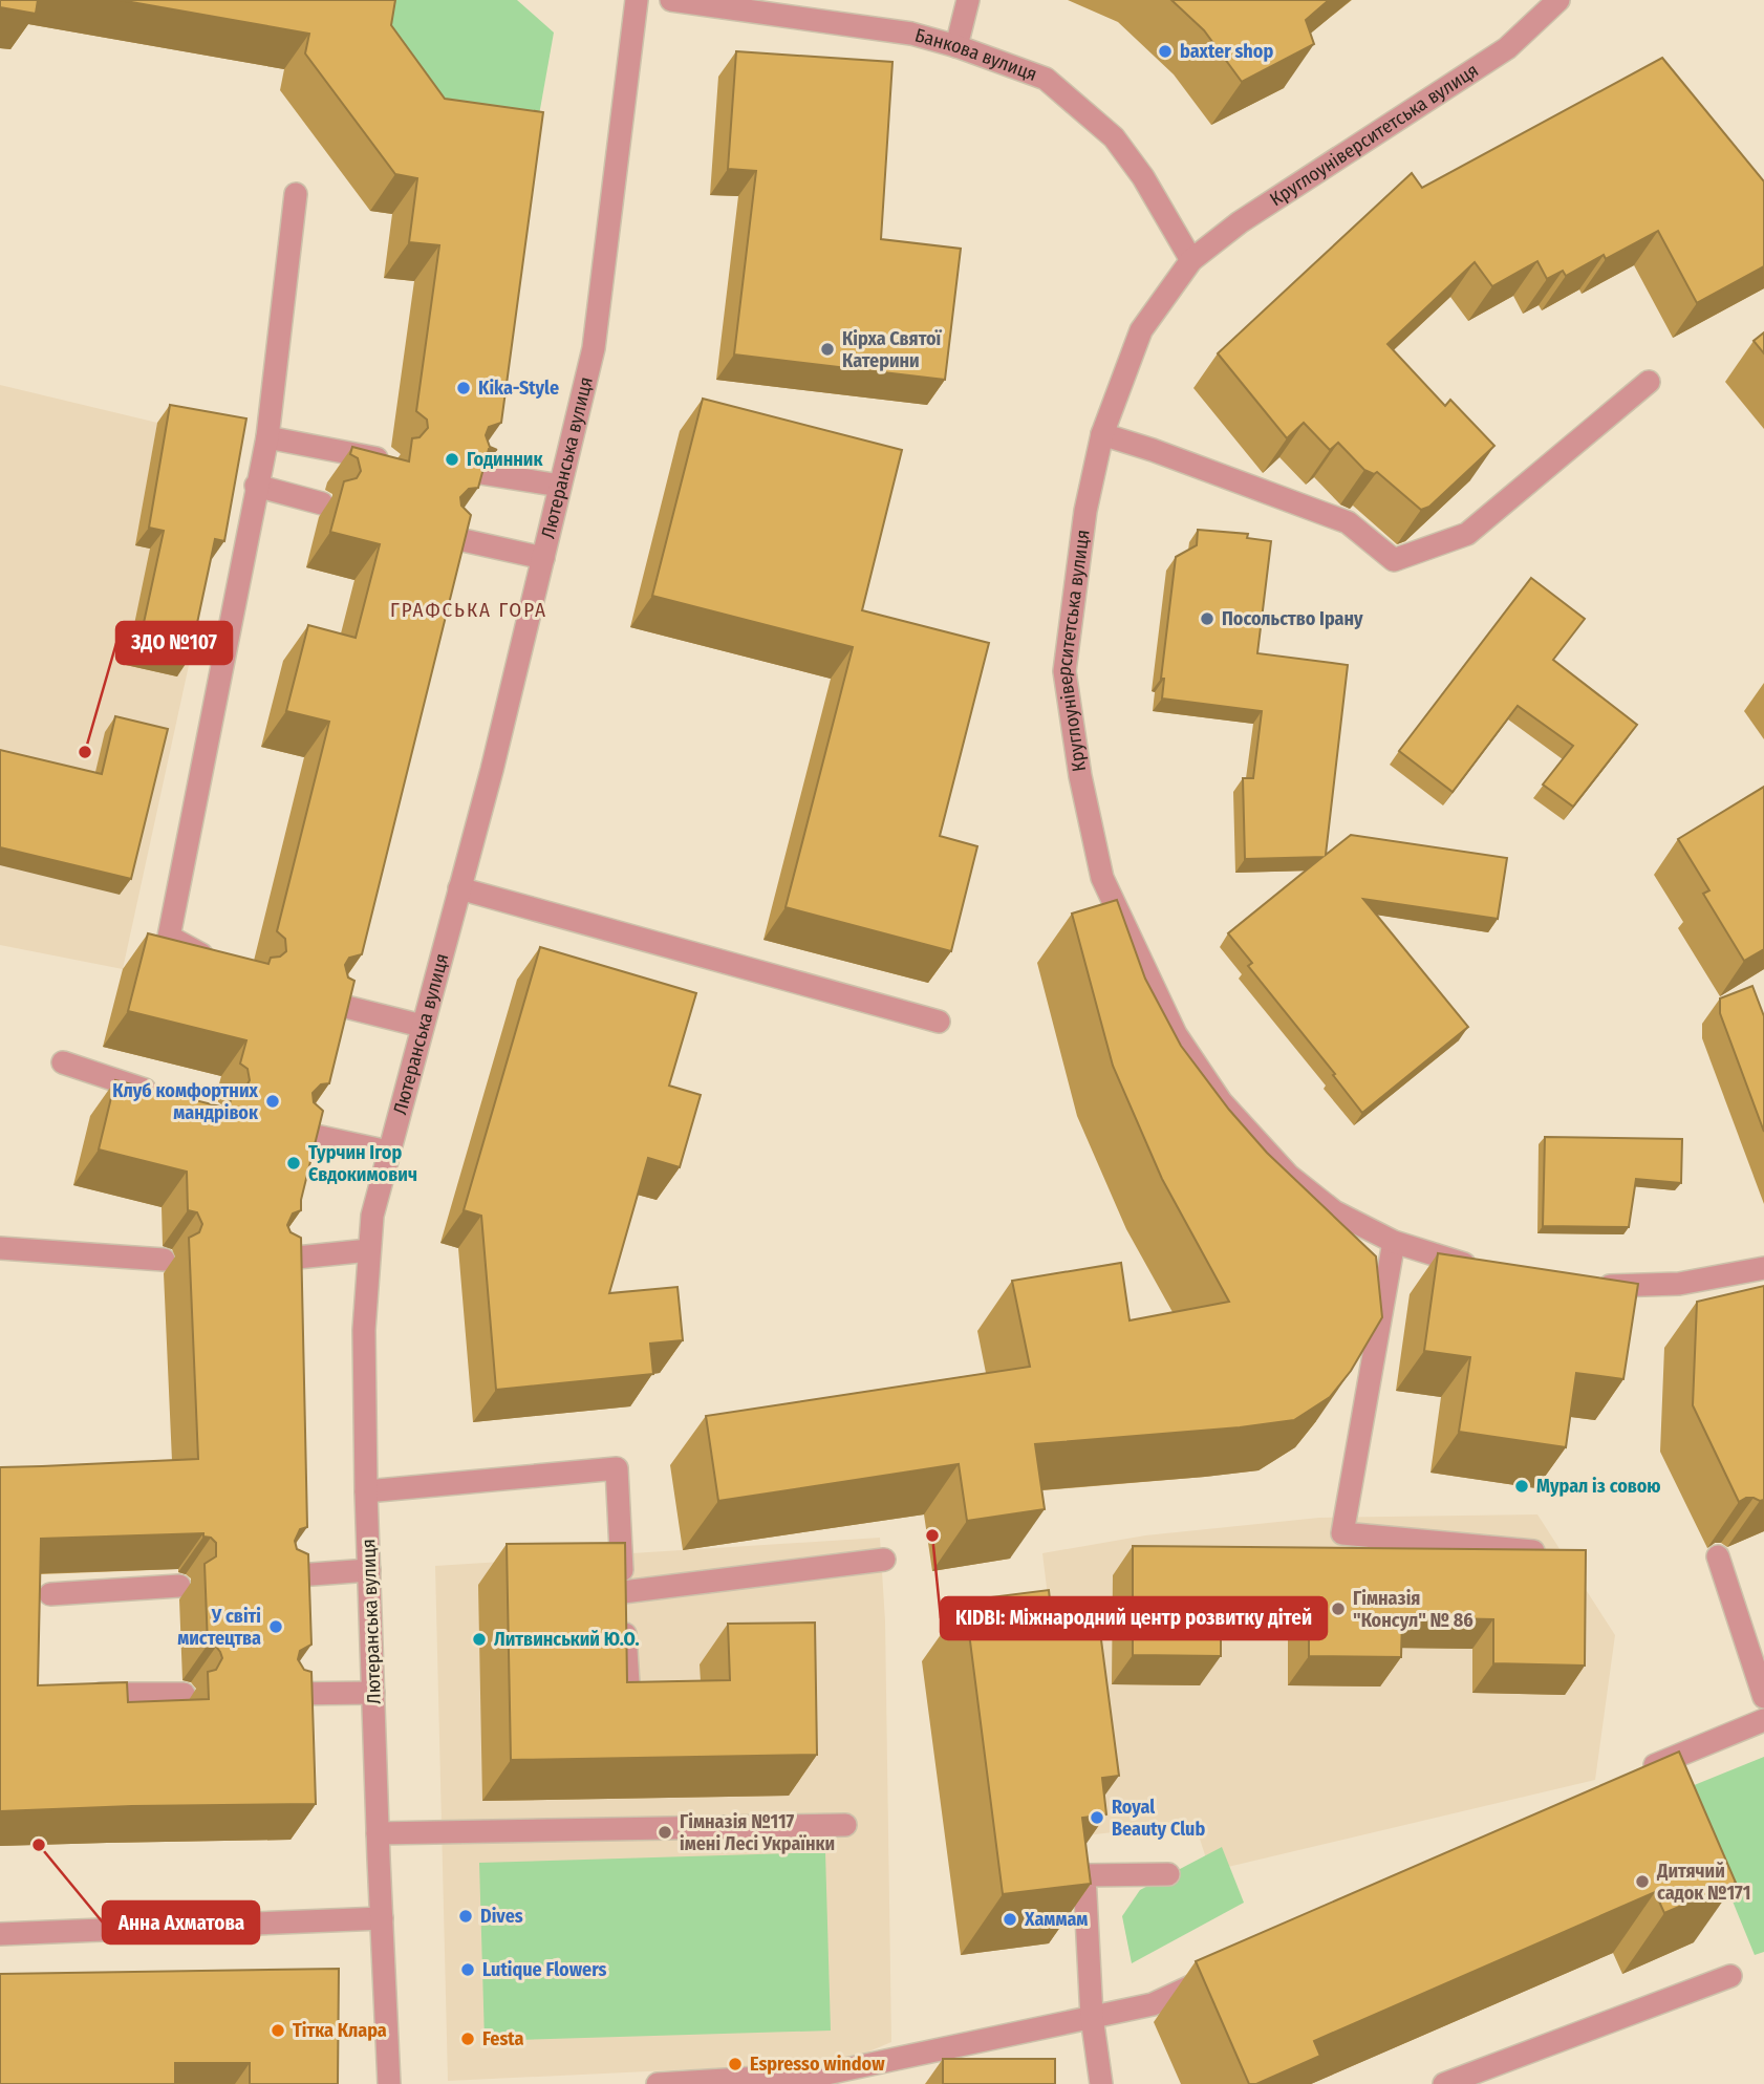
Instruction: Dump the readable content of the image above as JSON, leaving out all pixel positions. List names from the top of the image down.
{
  "streets": {
    "street": ["Банкова вулиця", "Круглоуніверситетська вулиця", "Лютеранська вулиця"]
  },
  "crossings": [
    ["Банкова вулиця", "Круглоуніверситетська вулиця"]
  ],
  "districts": ["ГРАФСЬКА ГОРА"],
  "places": [
    "baxter shop",
    "Кірха Святої Катерини",
    "Kika-Style",
    "Годинник",
    "Посольство Ірану",
    "ЗДО №107",
    "Клуб комфортних мандрівок",
    "Турчин Ігор Євдокимович",
    "Мурал із совою",
    "KIDBI: Міжнародний центр розвитку дітей",
    "Гімназія \"Консул\" № 86",
    "У світі мистецтва",
    "Литвинський Ю.О.",
    "Royal Beauty Club",
    "Гімназія №117 імені Лесі Українки",
    "Анна Ахматова",
    "Дитячий садок №171",
    "Dives",
    "Хаммам",
    "Lutique Flowers",
    "Тітка Клара",
    "Festa",
    "Espresso window"
  ]
}
